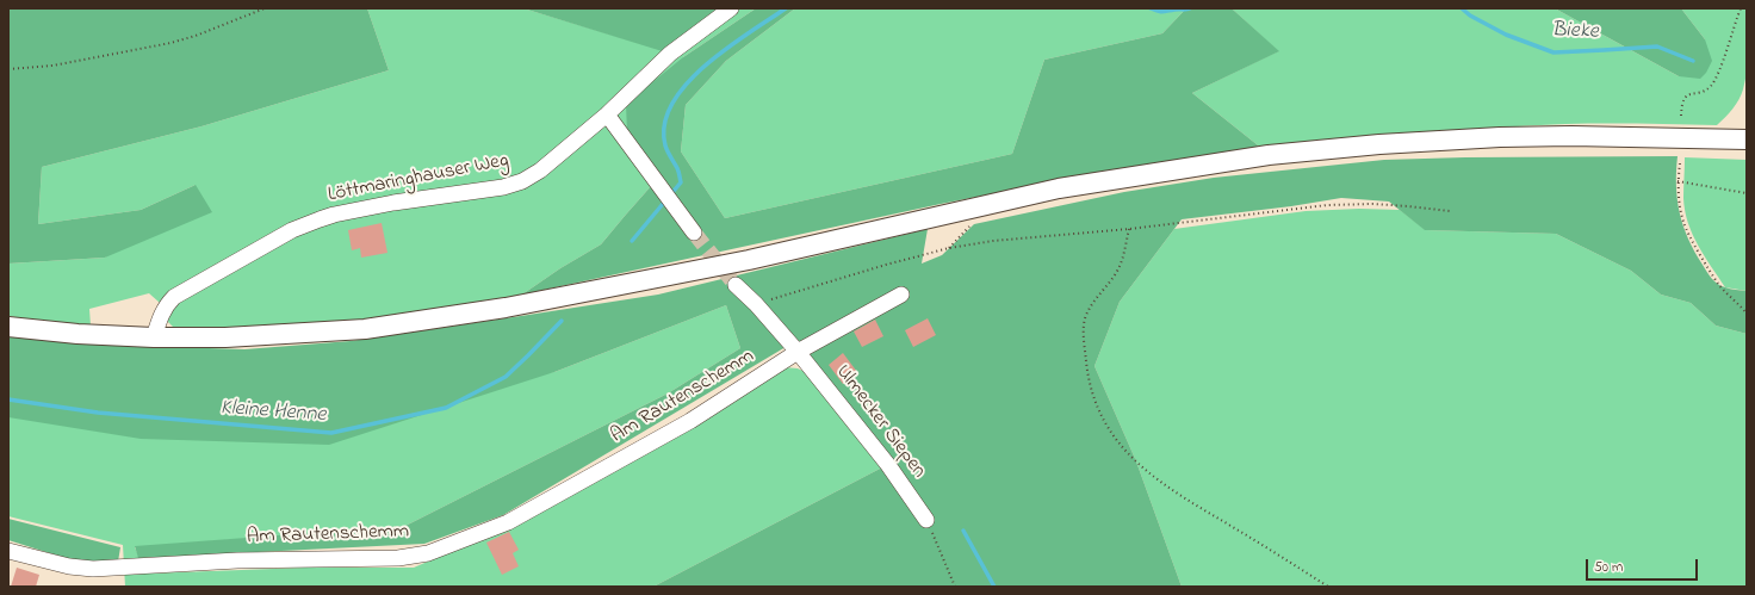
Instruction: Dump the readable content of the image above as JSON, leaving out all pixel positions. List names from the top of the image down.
{
  "streets": {
    "street": ["Löttmaringhauser Weg", "Am Rautenschemm", "Ulmecker Siepen"]
  },
  "crossings": [
    ["Am Rautenschemm", "Ulmecker Siepen"]
  ],
  "water": ["Bieke", "Kleine Henne"],
  "scale_bar": "50 m"
}
